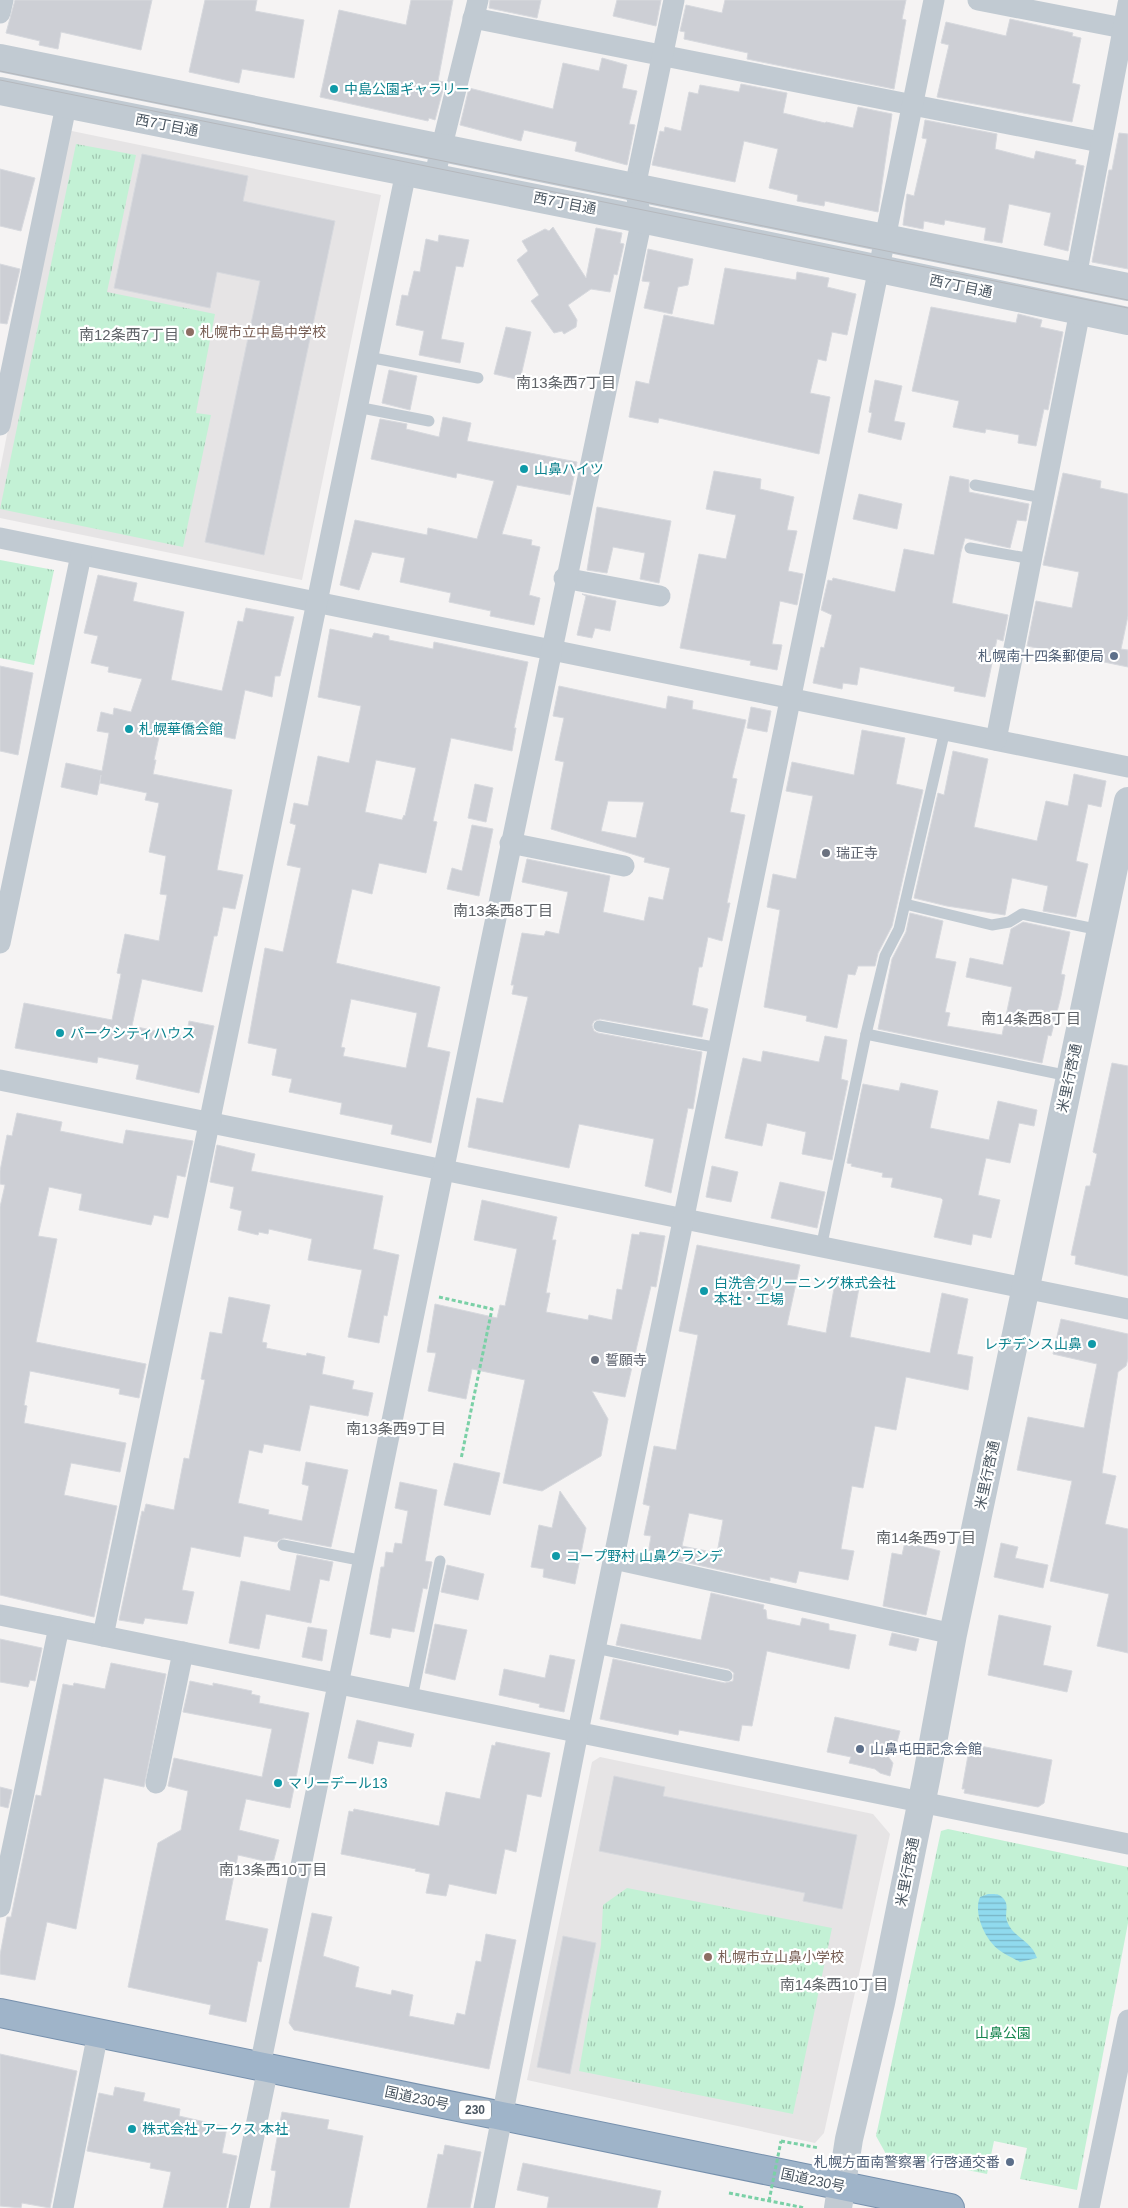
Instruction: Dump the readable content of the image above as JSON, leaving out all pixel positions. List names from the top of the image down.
{
  "streets": {
    "highway": ["国道230号", "230"],
    "street": ["西7丁目通", "米里行啓通"]
  },
  "crossings": [
    ["米里行啓通", "国道230号"]
  ],
  "districts": [
    "南12条西7丁目",
    "南13条西7丁目",
    "南13条西8丁目",
    "南14条西8丁目",
    "南13条西9丁目",
    "南14条西9丁目",
    "南13条西10丁目",
    "南14条西10丁目"
  ],
  "parks": ["山鼻公園"],
  "places": [
    "中島公園ギャラリー",
    "札幌市立中島中学校",
    "山鼻ハイツ",
    "札幌南十四条郵便局",
    "札幌華僑会館",
    "瑞正寺",
    "パークシティハウス",
    "白洗舎クリーニング株式会社 本社・工場",
    "レヂデンス山鼻",
    "誓願寺",
    "コープ野村 山鼻グランデ",
    "山鼻屯田記念会館",
    "マリーデール13",
    "札幌市立山鼻小学校",
    "株式会社 アークス 本社",
    "札幌方面南警察署 行啓通交番"
  ]
}
